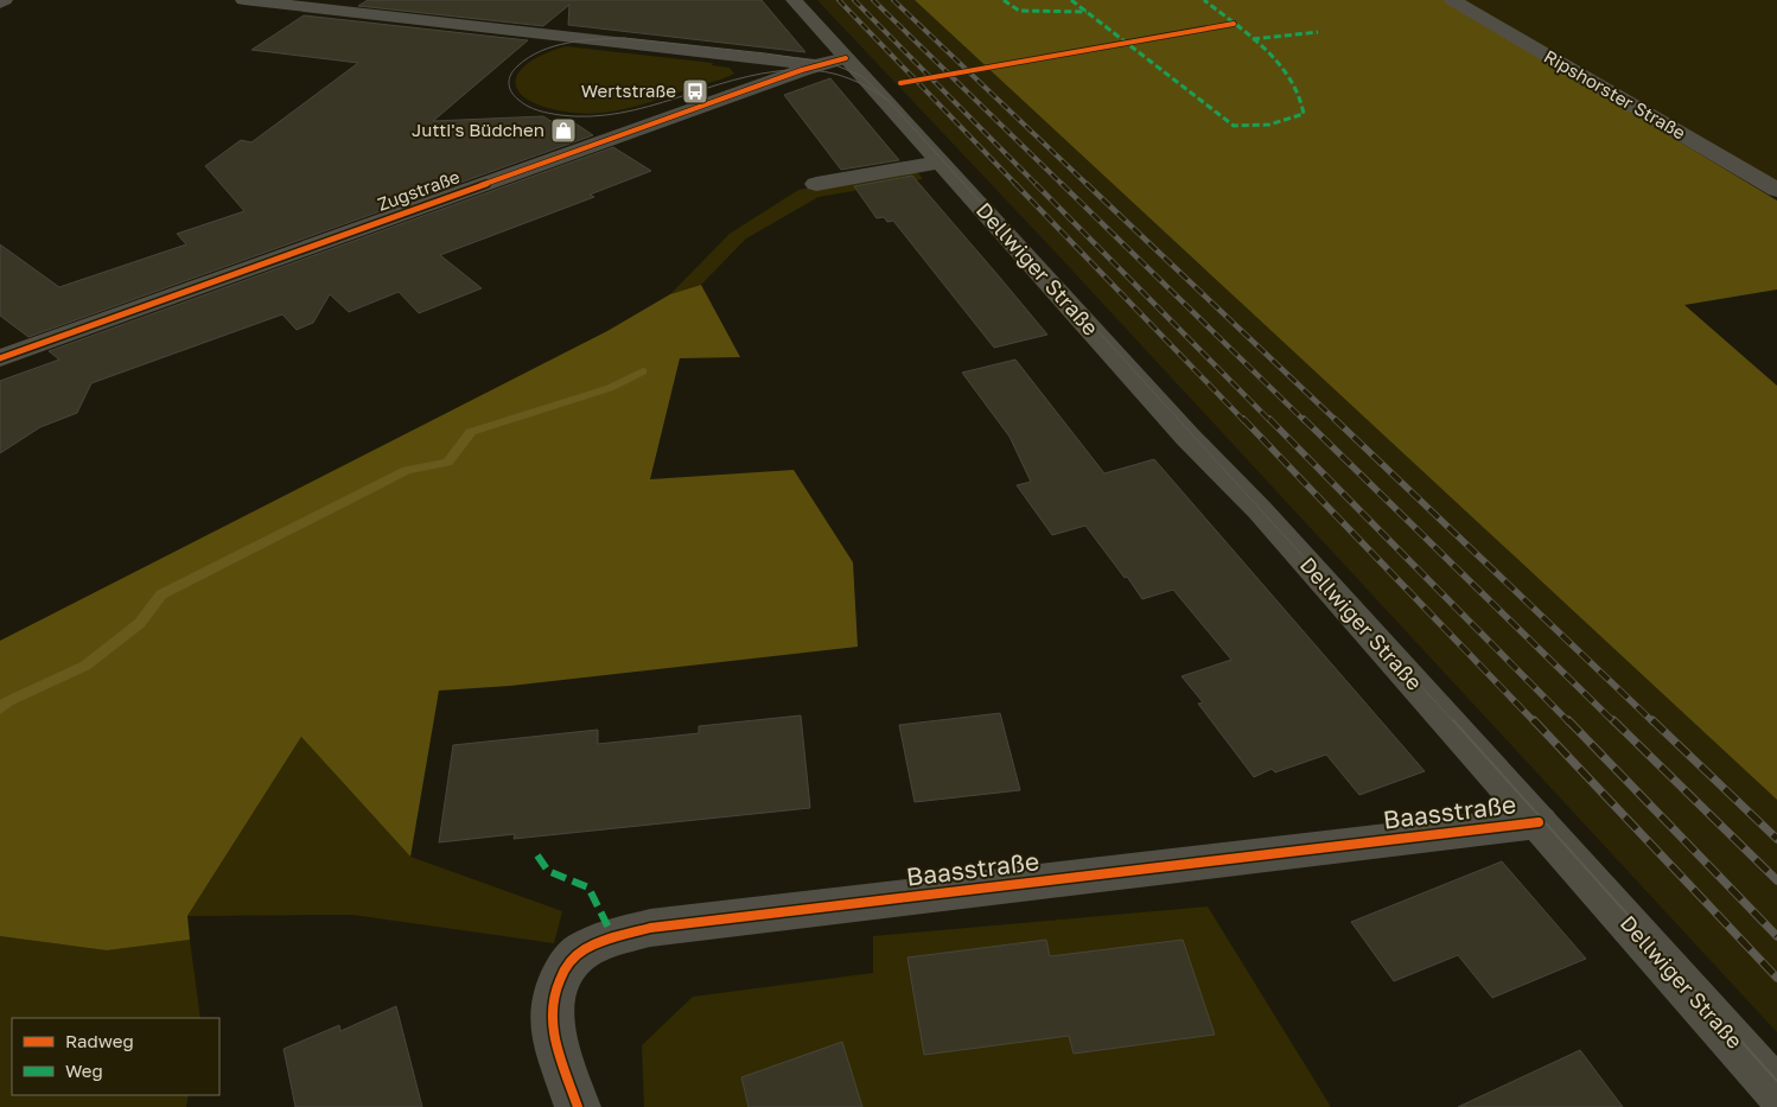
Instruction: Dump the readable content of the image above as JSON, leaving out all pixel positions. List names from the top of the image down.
{
  "streets": {
    "main road": ["Dellwiger Straße"],
    "street": ["Ripshorster Straße", "Zugstraße", "Baasstraße"]
  },
  "crossings": [
    ["Zugstraße", "Dellwiger Straße"],
    ["Dellwiger Straße", "Baasstraße"]
  ],
  "places": {
    "bus stop": ["Wertstraße"],
    "shop": ["Jutti's Büdchen"]
  },
  "legend": ["Radweg", "Weg"]
}
